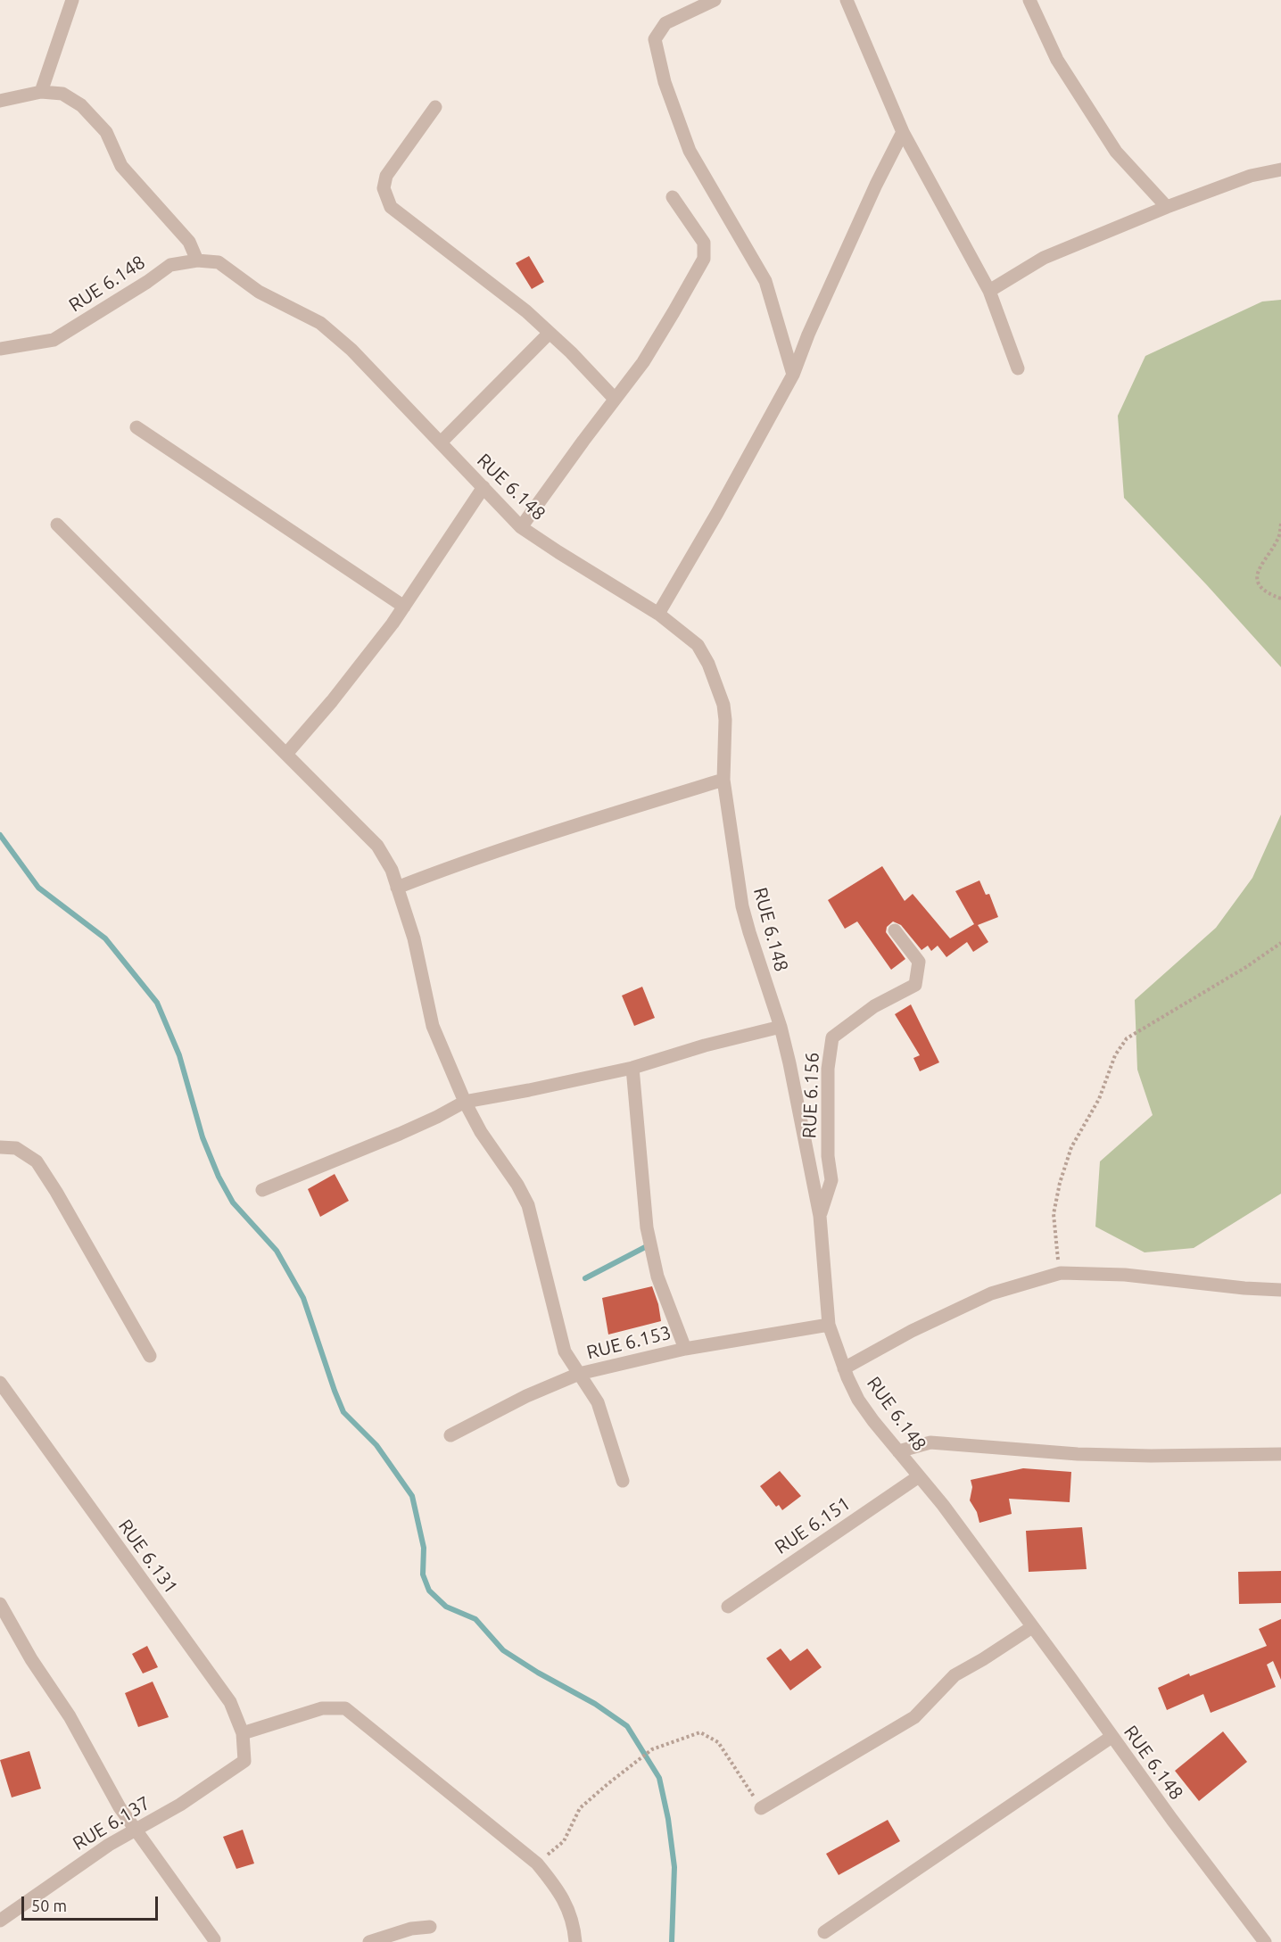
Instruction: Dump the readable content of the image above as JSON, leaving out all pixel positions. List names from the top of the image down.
{
  "streets": {
    "street": [
      "RUE 6.148",
      "RUE 6.156",
      "RUE 6.153",
      "RUE 6.151",
      "RUE 6.131",
      "RUE 6.137"
    ]
  },
  "crossings": [
    ["RUE 6.148", "RUE 6.156"],
    ["RUE 6.148", "RUE 6.153"],
    ["RUE 6.148", "RUE 6.151"],
    ["RUE 6.131", "RUE 6.137"]
  ],
  "scale_bar": "50 m"
}
